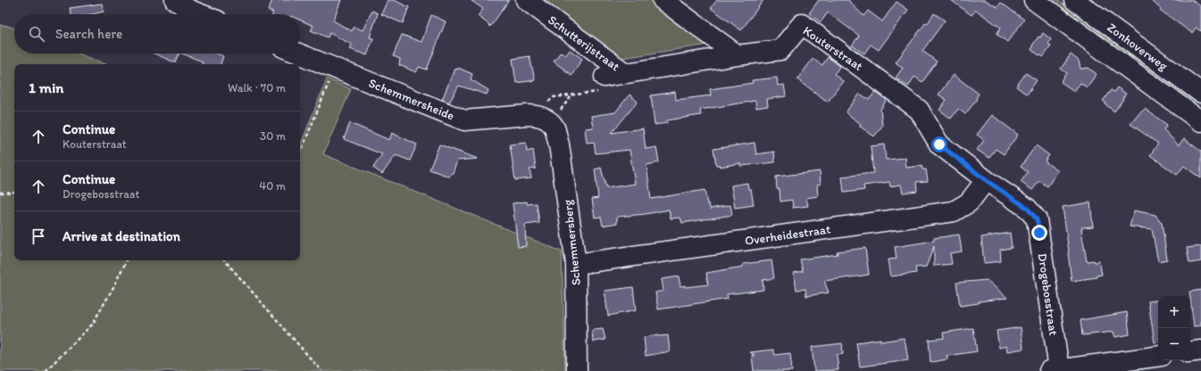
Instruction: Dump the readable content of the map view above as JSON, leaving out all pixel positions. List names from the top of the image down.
{
  "streets": {
    "street": [
      "Schutterijstraat",
      "Zonhoverweg",
      "Kouterstraat",
      "Schemmersheide",
      "Overheidestraat",
      "Schemmersberg",
      "Drogebosstraat"
    ]
  },
  "crossings": [
    ["Schutterijstraat", "Kouterstraat"],
    ["Kouterstraat", "Overheidestraat"],
    ["Kouterstraat", "Drogebosstraat"],
    ["Schemmersheide", "Schemmersberg"],
    ["Overheidestraat", "Schemmersberg"],
    ["Overheidestraat", "Drogebosstraat"]
  ],
  "page": {
    "search": "Search here",
    "heading": ["1 min", "Walk · 70 m"],
    "list": [
      ["Continue", "Kouterstraat", "30 m"],
      ["Continue", "Drogebosstraat", "40 m"],
      "Arrive at destination"
    ],
    "map_buttons": ["+", "−"]
  }
}
